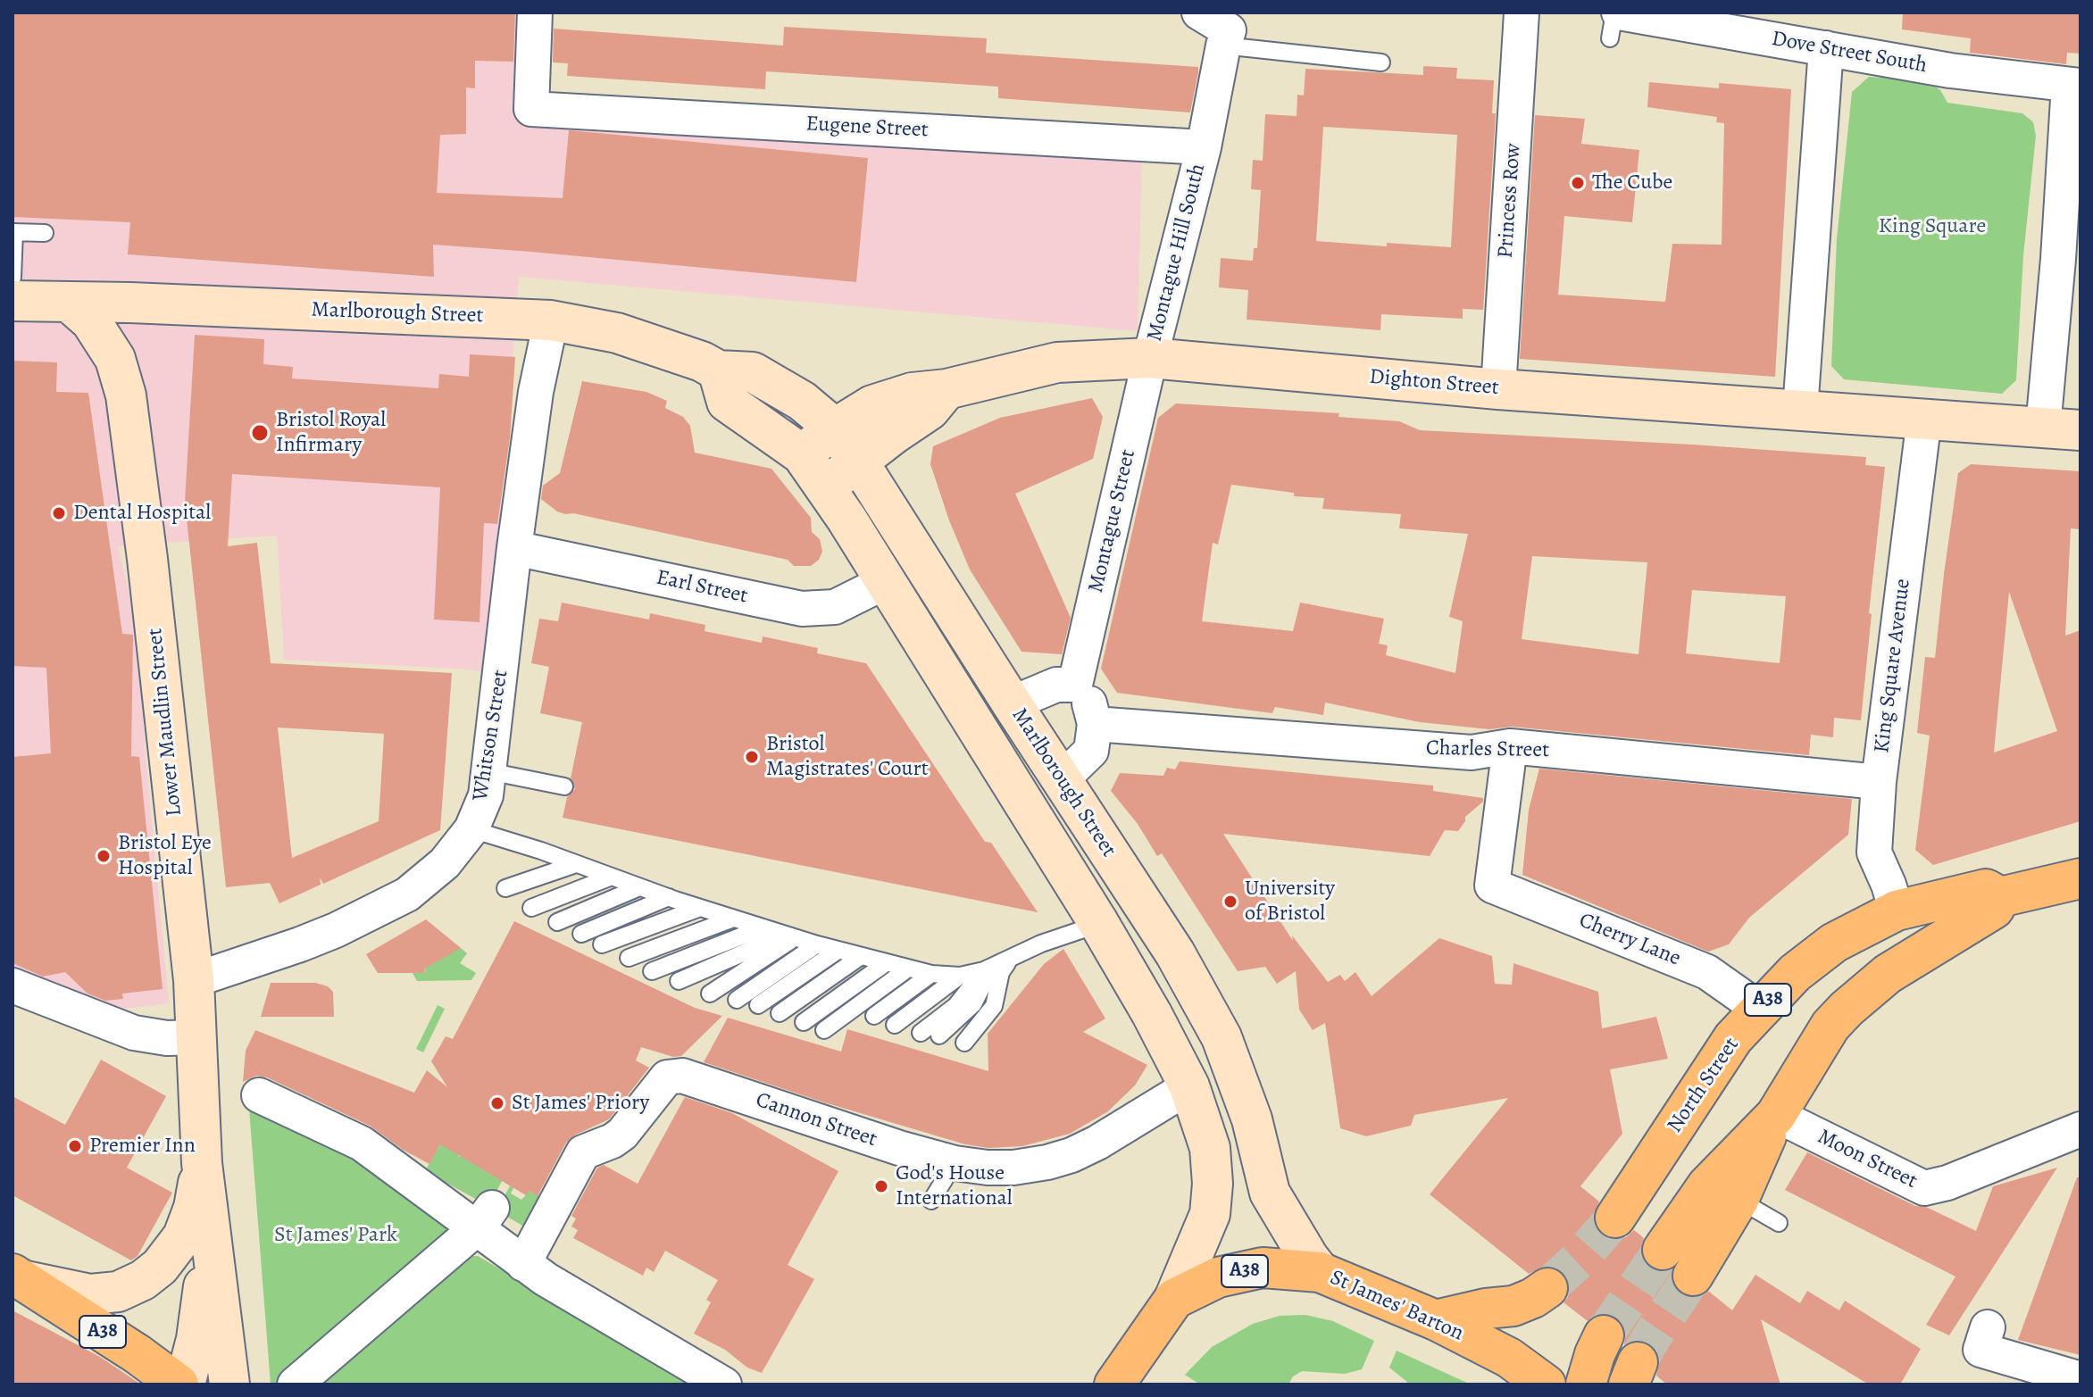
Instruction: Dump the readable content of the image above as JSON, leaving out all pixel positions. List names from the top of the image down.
{
  "streets": {
    "main road": [
      "Marlborough Street",
      "Dighton Street",
      "Lower Maudlin Street",
      "A38",
      "North Street",
      "St James' Barton"
    ],
    "street": [
      "Dove Street South",
      "Eugene Street",
      "Princess Row",
      "Montague Hill South",
      "Montague Street",
      "Earl Street",
      "King Square Avenue",
      "Whitson Street",
      "Charles Street",
      "Cherry Lane",
      "Cannon Street",
      "Moon Street"
    ]
  },
  "crossings": [
    ["Eugene Street", "Montague Hill South"],
    ["Princess Row", "Dighton Street"],
    ["Montague Hill South", "Dighton Street"],
    ["Montague Hill South", "Montague Street"],
    ["Marlborough Street", "Dighton Street"],
    ["Marlborough Street", "Earl Street"],
    ["Marlborough Street", "Lower Maudlin Street"],
    ["Marlborough Street", "Whitson Street"],
    ["Marlborough Street", "Cannon Street"],
    ["Marlborough Street", "St James' Barton"],
    ["Dighton Street", "Montague Street"],
    ["Dighton Street", "King Square Avenue"],
    ["Earl Street", "Whitson Street"],
    ["King Square Avenue", "Charles Street"],
    ["King Square Avenue", "North Street"],
    ["Lower Maudlin Street", "Whitson Street"],
    ["Lower Maudlin Street", "A38"],
    ["Charles Street", "Cherry Lane"],
    ["Cherry Lane", "North Street"],
    ["A38", "North Street"],
    ["A38", "Moon Street"],
    ["North Street", "Moon Street"]
  ],
  "parks": ["King Square", "St James' Park"],
  "places": [
    "The Cube",
    "Bristol Royal Infirmary",
    "Dental Hospital",
    "Bristol Magistrates' Court",
    "Bristol Eye Hospital",
    "University of Bristol",
    "St James' Priory",
    "Premier Inn",
    "God's House International"
  ]
}
